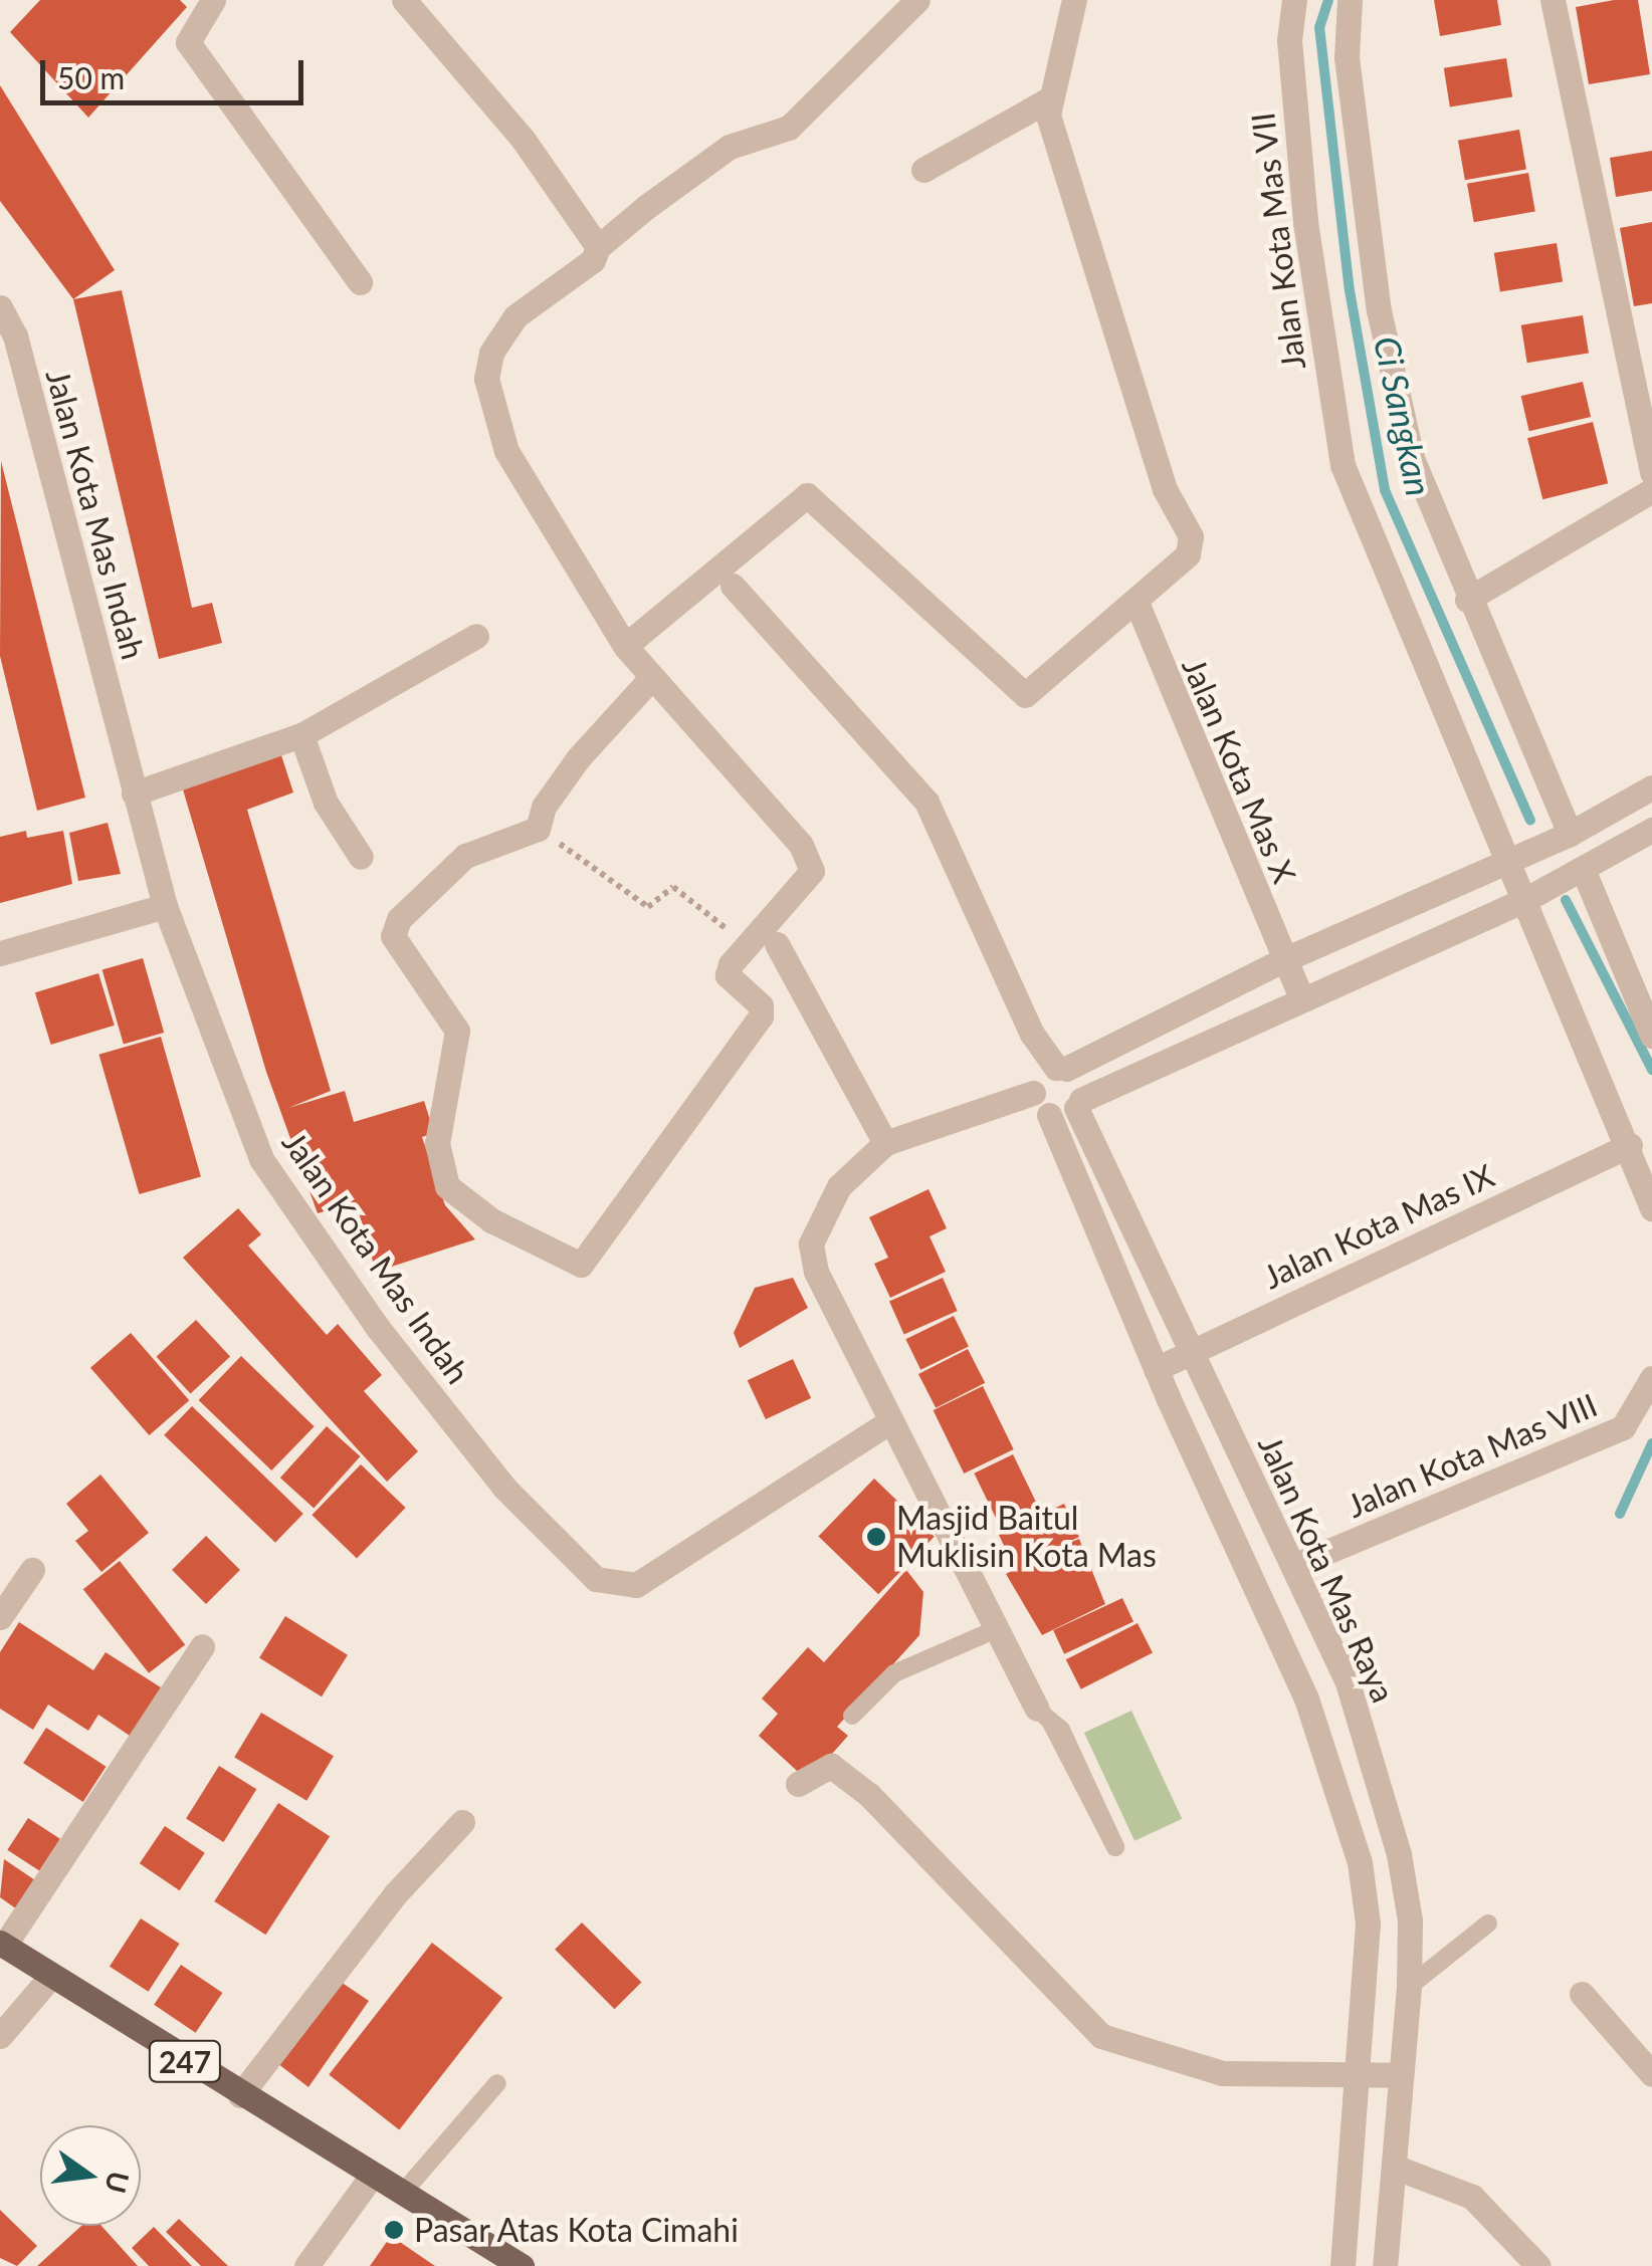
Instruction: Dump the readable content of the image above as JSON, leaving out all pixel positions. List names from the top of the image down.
{
  "streets": {
    "main road": ["247"],
    "street": [
      "Jalan Kota Mas VII",
      "Jalan Kota Mas Indah",
      "Jalan Kota Mas X",
      "Jalan Kota Mas IX",
      "Jalan Kota Mas VIII",
      "Jalan Kota Mas Raya"
    ]
  },
  "crossings": [
    ["Jalan Kota Mas IX", "Jalan Kota Mas Raya"],
    ["Jalan Kota Mas VIII", "Jalan Kota Mas Raya"]
  ],
  "water": ["Ci Sangkan"],
  "places": ["Masjid Baitul Muklisin Kota Mas", "Pasar Atas Kota Cimahi"],
  "scale_bar": "50 m",
  "north": "right"
}
